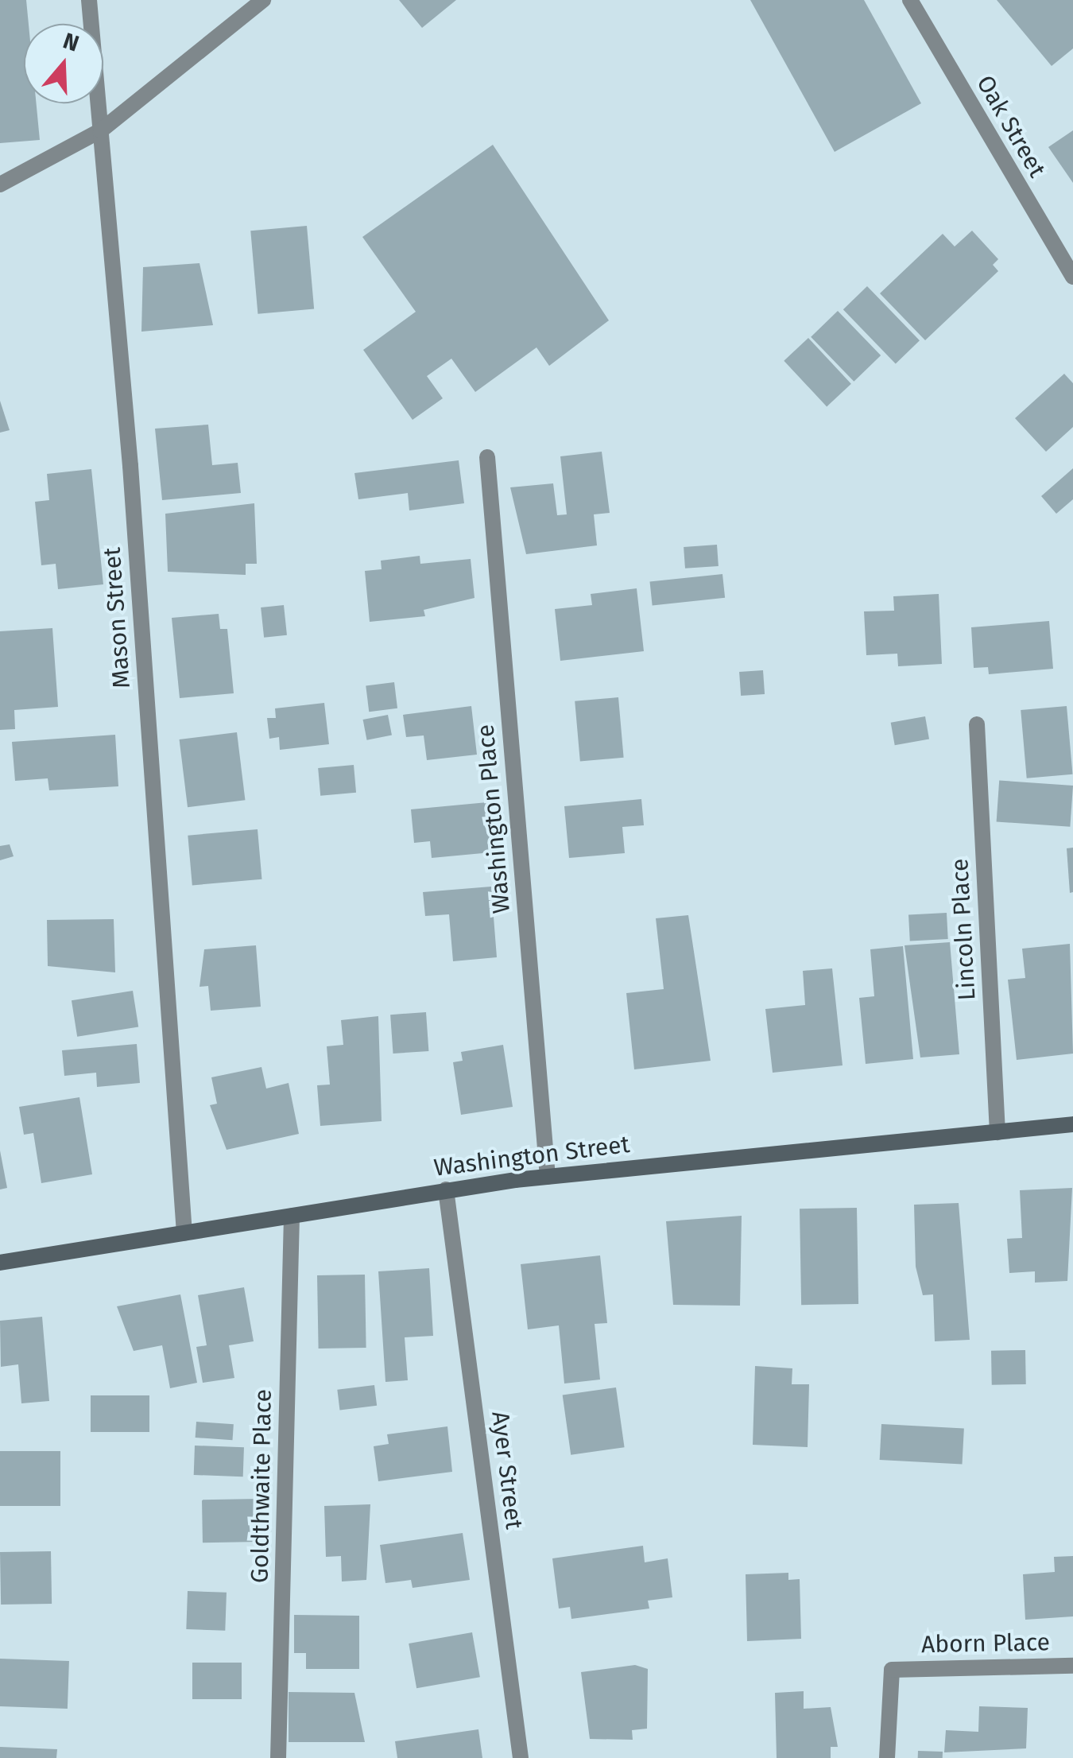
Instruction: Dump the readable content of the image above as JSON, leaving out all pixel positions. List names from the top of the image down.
{
  "streets": {
    "main road": ["Washington Street"],
    "street": [
      "Oak Street",
      "Mason Street",
      "Washington Place",
      "Lincoln Place",
      "Ayer Street",
      "Goldthwaite Place",
      "Aborn Place"
    ]
  },
  "crossings": [
    ["Mason Street", "Washington Street"],
    ["Washington Place", "Washington Street"],
    ["Lincoln Place", "Washington Street"],
    ["Washington Street", "Ayer Street"],
    ["Washington Street", "Goldthwaite Place"]
  ],
  "north": "top"
}
